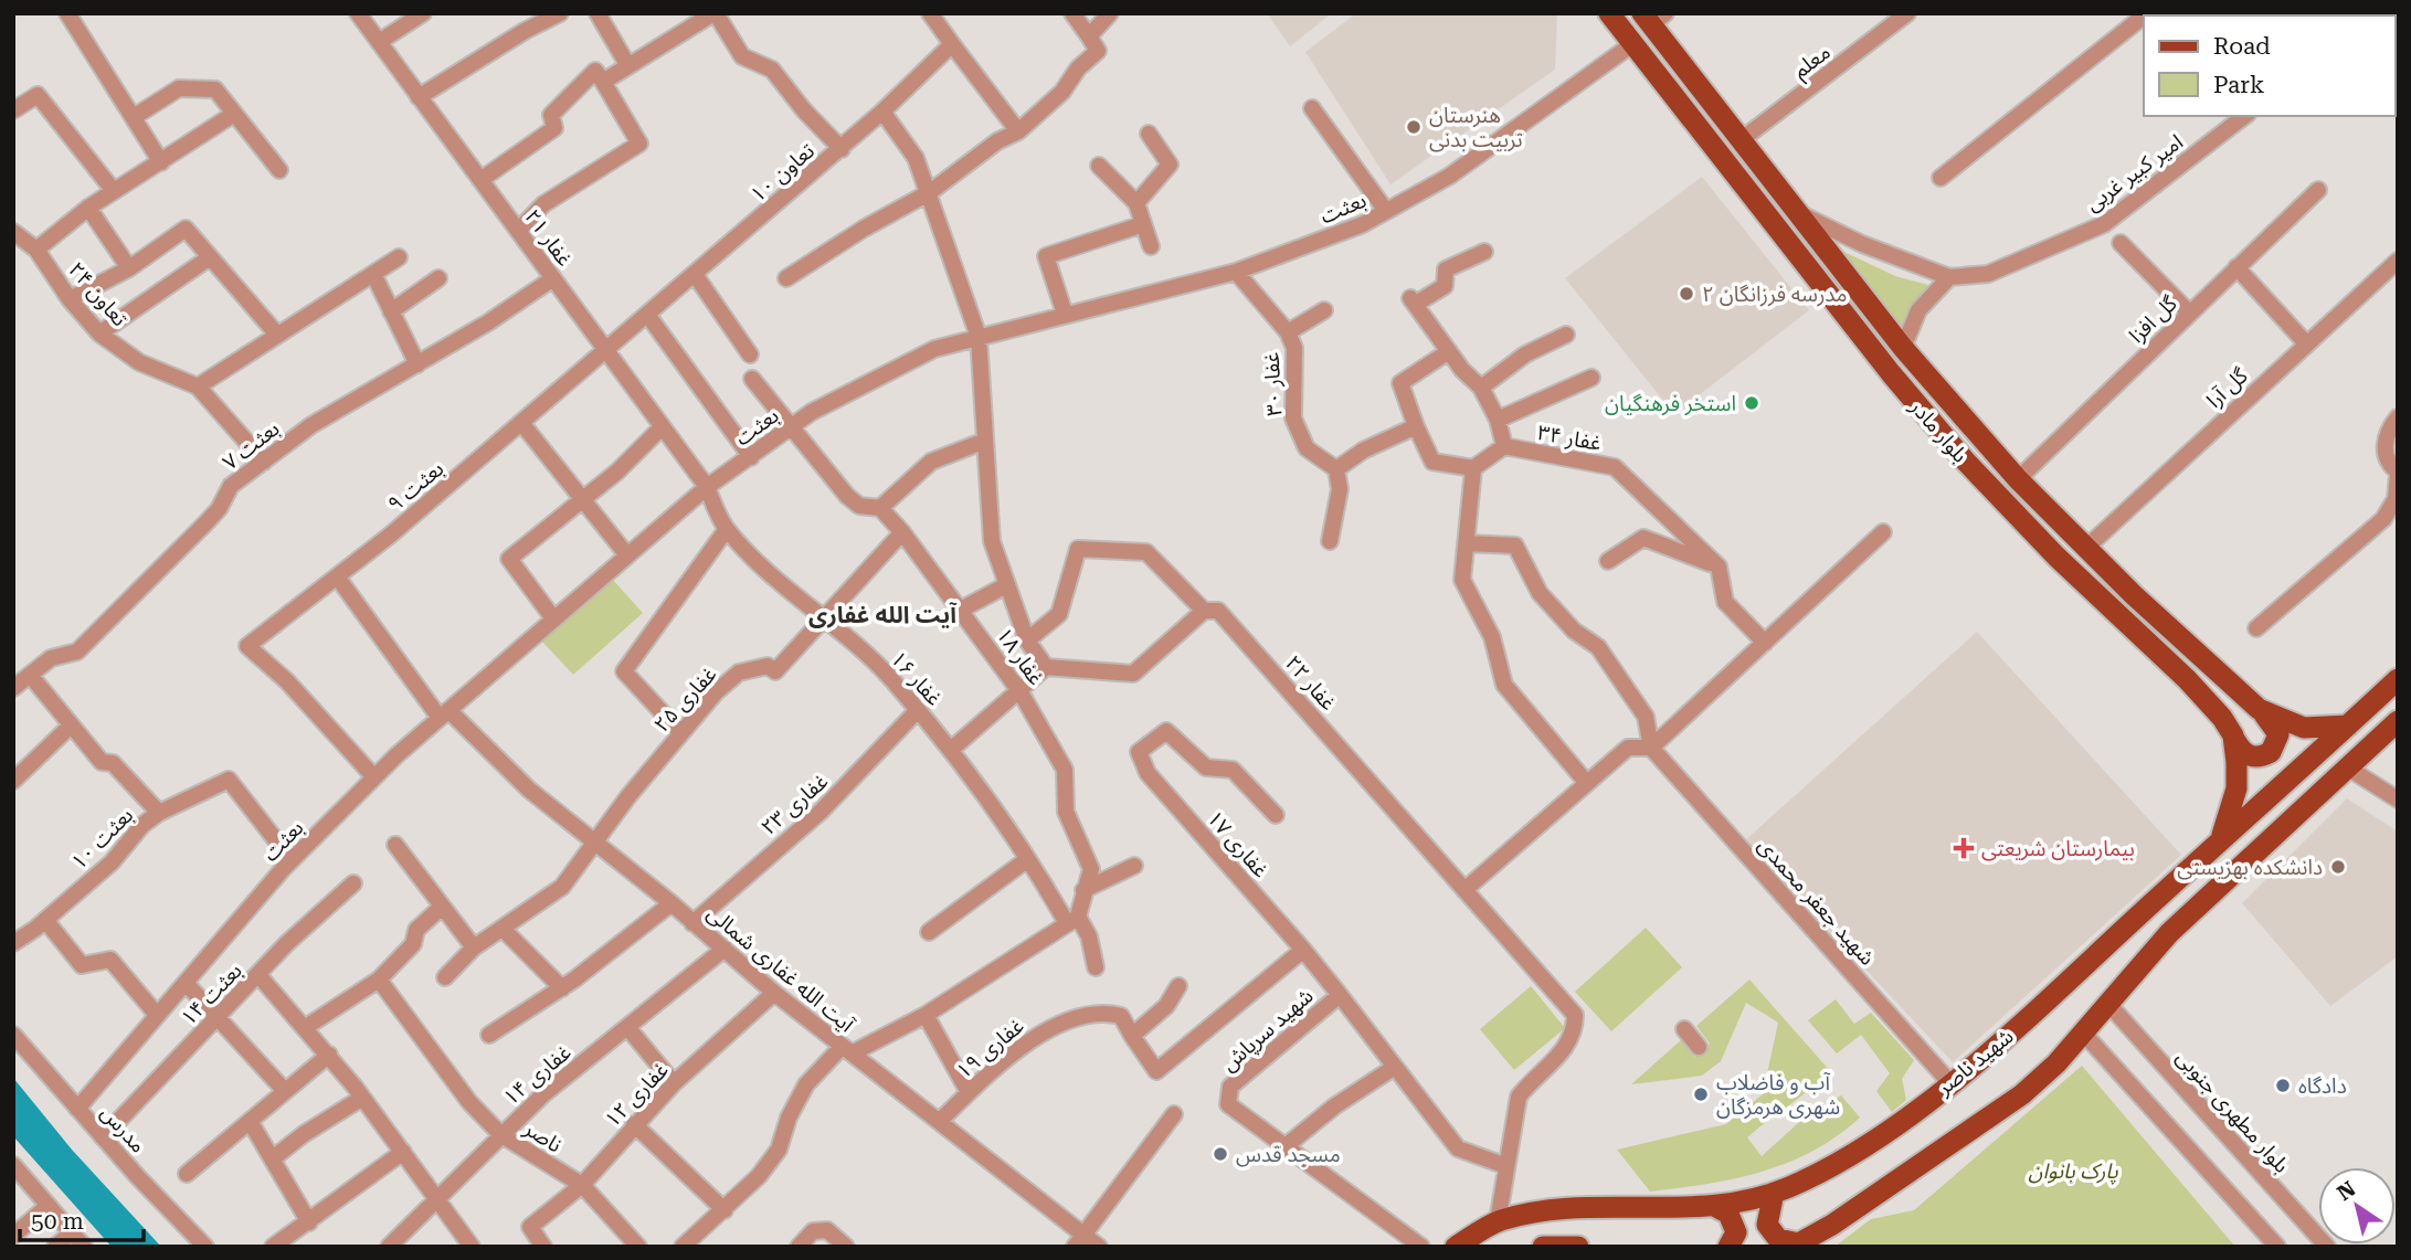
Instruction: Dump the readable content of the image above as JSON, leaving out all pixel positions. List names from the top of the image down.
{
  "streets": {
    "main road": ["بلوار مادر", "شهید ناصر"],
    "street": [
      "معلم",
      "تعاون ۱۰",
      "امیر کبیر غربی",
      "بعثت",
      "غفار ۲۱",
      "تعاون ۲۴",
      "گل افزا",
      "غفار ۳۰",
      "گل آرا",
      "غفار ۳۴",
      "بعثت ۷",
      "بعثت ۹",
      "غفار ۱۸",
      "غفار ۱۶",
      "غفار ۲۲",
      "غفاری ۲۵",
      "غفاری ۲۳",
      "بعثت ۱۰",
      "غفاری ۱۷",
      "شهید جعفر محمدی",
      "آیت الله غفاری شمالی",
      "بعثت ۱۴",
      "شهید سرپاش",
      "غفاری ۱۹",
      "غفاری ۱۴",
      "غفاری ۱۲",
      "بلوار مطهری جنوبی",
      "مدرس",
      "ناصر"
    ]
  },
  "crossings": [
    ["معلم", "بلوار مادر"],
    ["تعاون ۱۰", "غفار ۲۱"],
    ["تعاون ۱۰", "بعثت ۹"],
    ["امیر کبیر غربی", "بلوار مادر"],
    ["بعثت", "غفار ۲۱"],
    ["بعثت", "غفار ۳۰"],
    ["بعثت", "بلوار مادر"],
    ["بعثت", "بعثت ۹"],
    ["بعثت", "غفار ۱۸"],
    ["بعثت", "غفار ۱۶"],
    ["بعثت", "بعثت ۱۰"],
    ["بعثت", "آیت الله غفاری شمالی"],
    ["بعثت", "مدرس"],
    ["غفار ۲۱", "بعثت ۷"],
    ["غفار ۲۱", "بعثت ۹"],
    ["غفار ۲۱", "غفار ۱۶"],
    ["تعاون ۲۴", "بعثت ۷"],
    ["گل افزا", "بلوار مادر"],
    ["گل آرا", "بلوار مادر"],
    ["بلوار مادر", "شهید ناصر"],
    ["بعثت ۹", "آیت الله غفاری شمالی"],
    ["غفار ۱۸", "غفار ۱۶"],
    ["غفار ۱۸", "غفاری ۲۵"],
    ["غفار ۱۶", "غفاری ۲۵"],
    ["غفار ۱۶", "غفاری ۲۳"],
    ["غفار ۲۲", "شهید سرپاش"],
    ["غفار ۲۲", "شهید ناصر"],
    ["غفاری ۲۵", "آیت الله غفاری شمالی"],
    ["غفاری ۲۳", "آیت الله غفاری شمالی"],
    ["غفاری ۱۷", "غفاری ۱۹"],
    ["شهید جعفر محمدی", "شهید ناصر"],
    ["آیت الله غفاری شمالی", "غفاری ۱۹"],
    ["آیت الله غفاری شمالی", "غفاری ۱۴"],
    ["آیت الله غفاری شمالی", "غفاری ۱۲"],
    ["بعثت ۱۴", "مدرس"],
    ["غفاری ۱۴", "ناصر"],
    ["غفاری ۱۲", "ناصر"]
  ],
  "districts": ["آیت الله غفاری"],
  "parks": ["پارک بانوان"],
  "places": {
    "other": [
      "هنرستان تربیت بدنی",
      "مدرسه فرزانگان ۲",
      "استخر فرهنگیان",
      "دانشکده بهزیستی",
      "دادگاه",
      "آب و فاضلاب شهری هرمزگان",
      "مسجد قدس"
    ],
    "health": ["بیمارستان شریعتی"]
  },
  "legend": ["Road", "Park"],
  "scale_bar": "50 m",
  "north": "top left"
}
